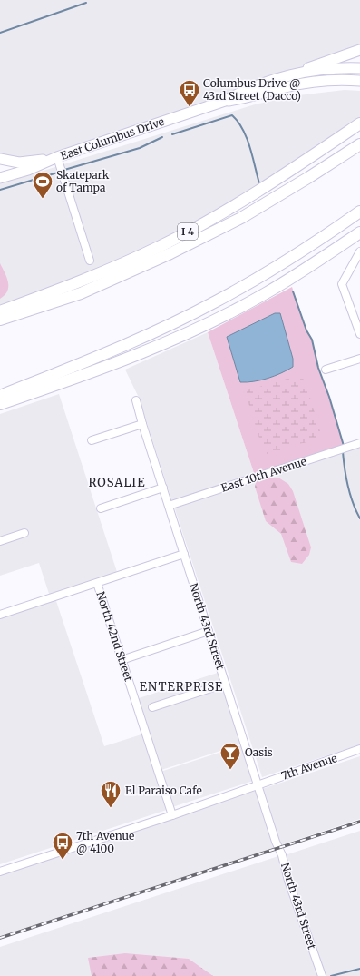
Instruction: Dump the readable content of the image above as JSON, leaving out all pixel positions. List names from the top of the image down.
{
  "streets": {
    "highway": ["I 4"],
    "main road": ["East Columbus Drive"],
    "street": [
      "East 10th Avenue",
      "North 43rd Street",
      "North 42nd Street",
      "7th Avenue"
    ]
  },
  "crossings": [
    ["East 10th Avenue", "North 43rd Street"],
    ["North 43rd Street", "7th Avenue"],
    ["North 42nd Street", "7th Avenue"]
  ],
  "districts": ["ROSALIE", "ENTERPRISE"],
  "places": {
    "bus stop": ["Columbus Drive @ 43rd Street (Dacco)", "7th Avenue @ 4100"],
    "sports": ["Skatepark of Tampa"],
    "bar": ["Oasis"],
    "restaurant": ["El Paraiso Cafe"]
  }
}
